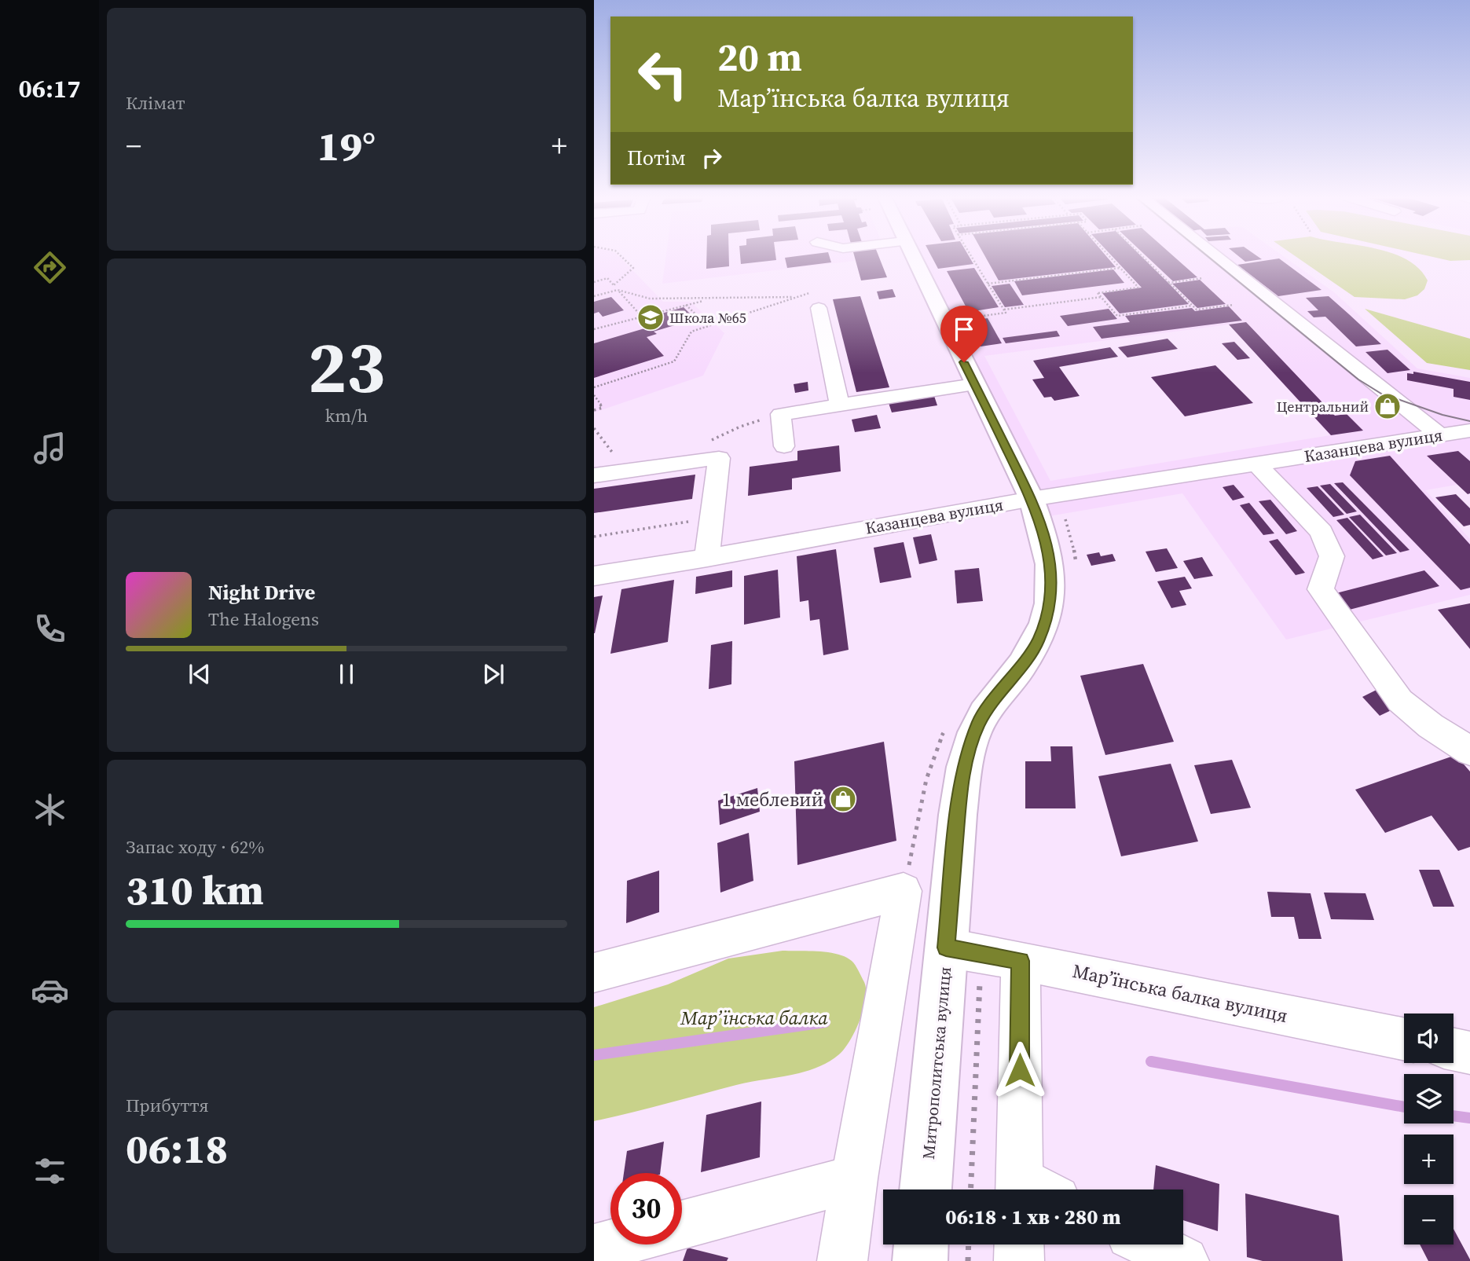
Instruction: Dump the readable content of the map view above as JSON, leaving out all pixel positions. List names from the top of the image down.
{
  "streets": {
    "main road": ["Митрополитська вулиця"],
    "street": ["Казанцева вулиця", "Мар’їнська балка вулиця"]
  },
  "crossings": [
    ["Казанцева вулиця", "Митрополитська вулиця"],
    ["Мар’їнська балка вулиця", "Митрополитська вулиця"]
  ],
  "parks": ["Мар’їнська балка"],
  "places": {
    "school or university": ["Школа №65"],
    "shop": ["Центральний", "1 меблевий"]
  },
  "page": {
    "tabs": "06:17",
    "tile": [
      "Клімат",
      ["23", "km/h"],
      ["Запас ходу · 62%", "310 km"],
      ["Прибуття", "06:18"]
    ],
    "turn": ["20 m", "Мар’їнська балка вулиця"],
    "heat": ["−", "19°", "+"],
    "then": "Потім",
    "song": ["Night Drive", "The Halogens"],
    "map_buttons": ["+", "−"],
    "limit": "30",
    "trip": "06:18 · 1 хв · 280 m"
  }
}
